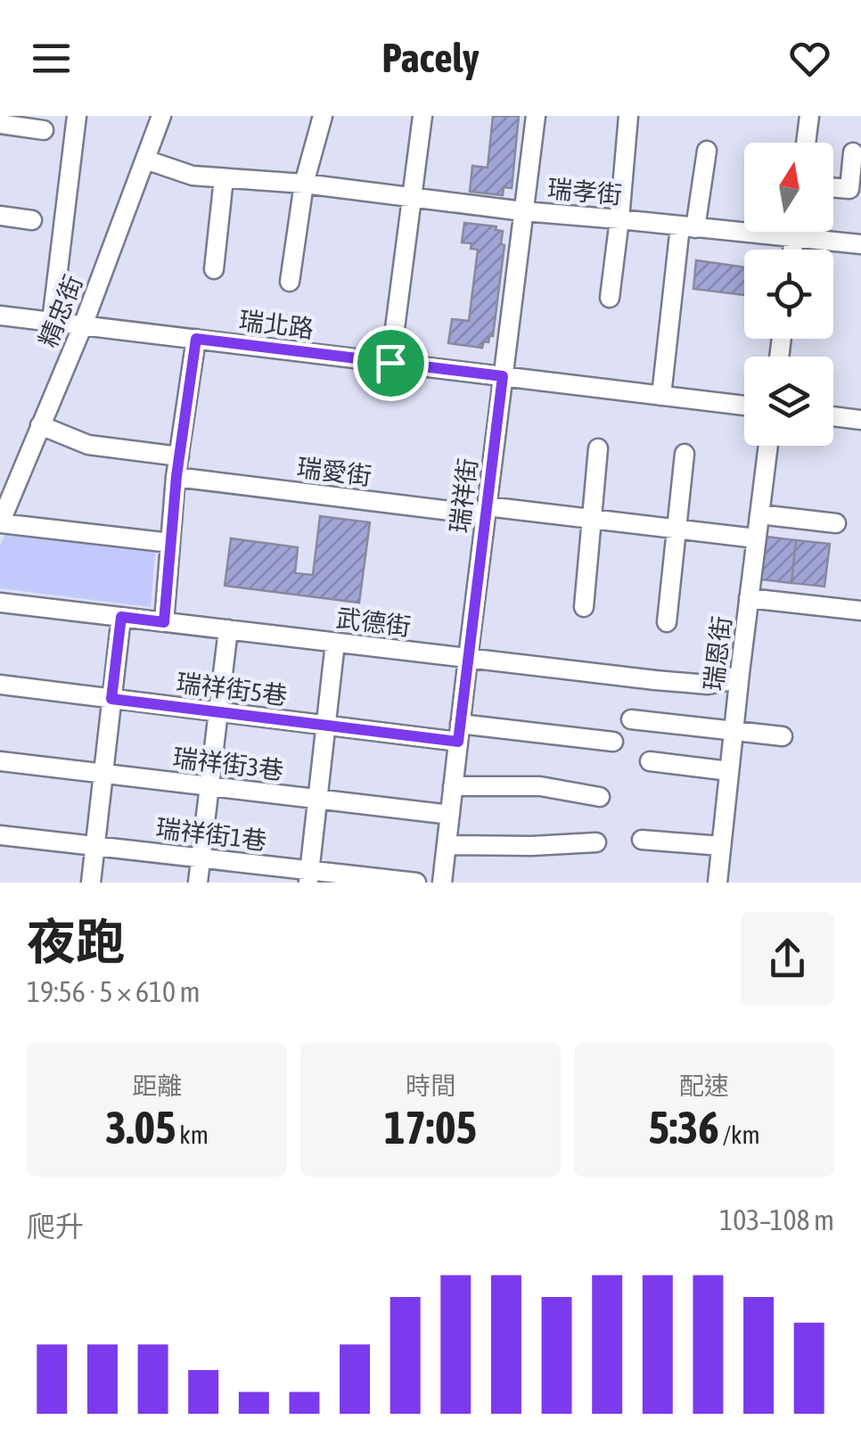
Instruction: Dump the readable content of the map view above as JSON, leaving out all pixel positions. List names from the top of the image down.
{
  "streets": {
    "street": [
      "瑞孝街",
      "精忠街",
      "瑞北路",
      "瑞愛街",
      "瑞祥街",
      "武德街",
      "瑞恩街",
      "瑞祥街5巷",
      "瑞祥街3巷",
      "瑞祥街1巷"
    ]
  },
  "crossings": [
    ["瑞孝街", "精忠街"],
    ["瑞孝街", "瑞祥街"],
    ["精忠街", "瑞北路"],
    ["瑞北路", "瑞祥街"],
    ["瑞愛街", "瑞祥街"],
    ["瑞愛街", "瑞恩街"],
    ["瑞祥街", "武德街"],
    ["瑞祥街", "瑞祥街5巷"],
    ["瑞祥街", "瑞祥街3巷"],
    ["武德街", "瑞恩街"]
  ],
  "north": "top",
  "page": {
    "header": "Pacely",
    "heading": ["夜跑", "19:56 · 5 × 610 m"],
    "stats": [
      ["距離", "3.05 km"],
      ["時間", "17:05"],
      ["配速", "5:36 /km"]
    ],
    "chart": ["爬升", "103–108 m"]
  }
}
